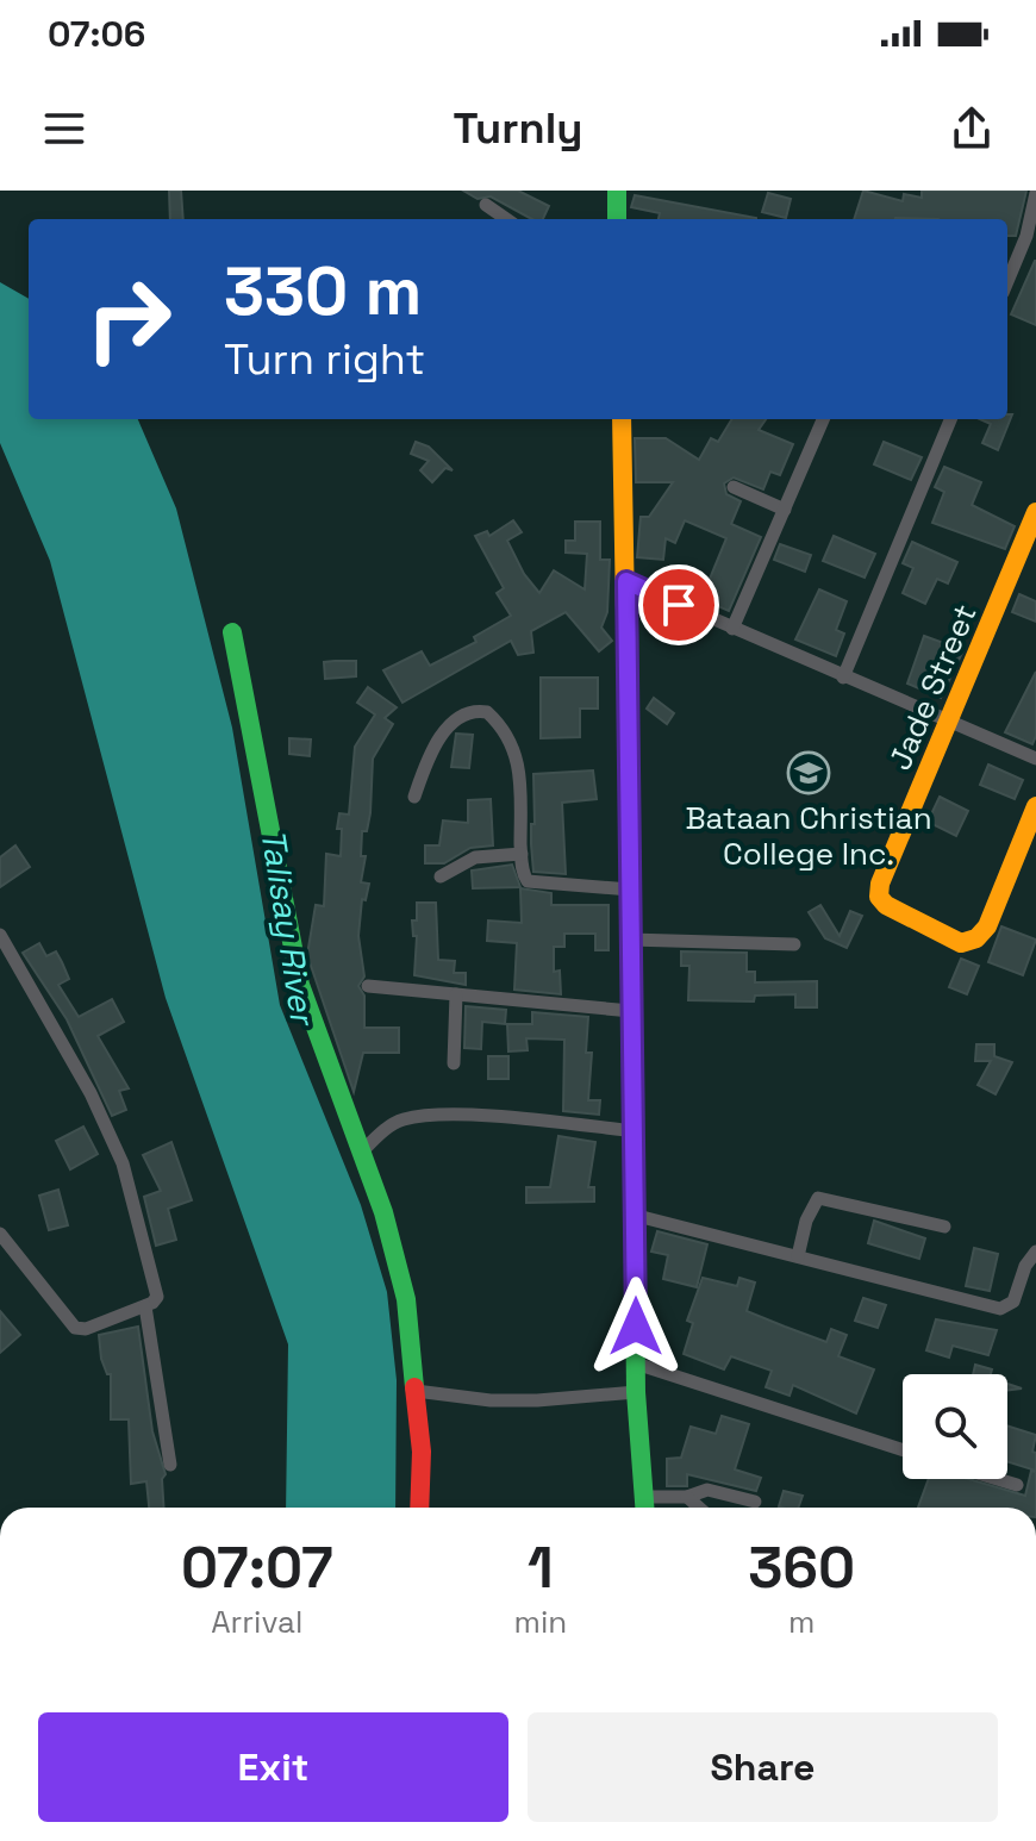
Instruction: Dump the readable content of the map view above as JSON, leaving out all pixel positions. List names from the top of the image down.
{
  "streets": {
    "street": ["Jade Street"]
  },
  "water": ["Talisay River"],
  "places": {
    "school or university": ["Bataan Christian College Inc."]
  },
  "page": {
    "status": "07:06",
    "header": "Turnly",
    "turn": ["330 m", "Turn right"],
    "eta": [
      "07:07",
      "Arrival",
      "1",
      "min",
      "360",
      "m"
    ],
    "buttons": ["Exit", "Share"]
  }
}
